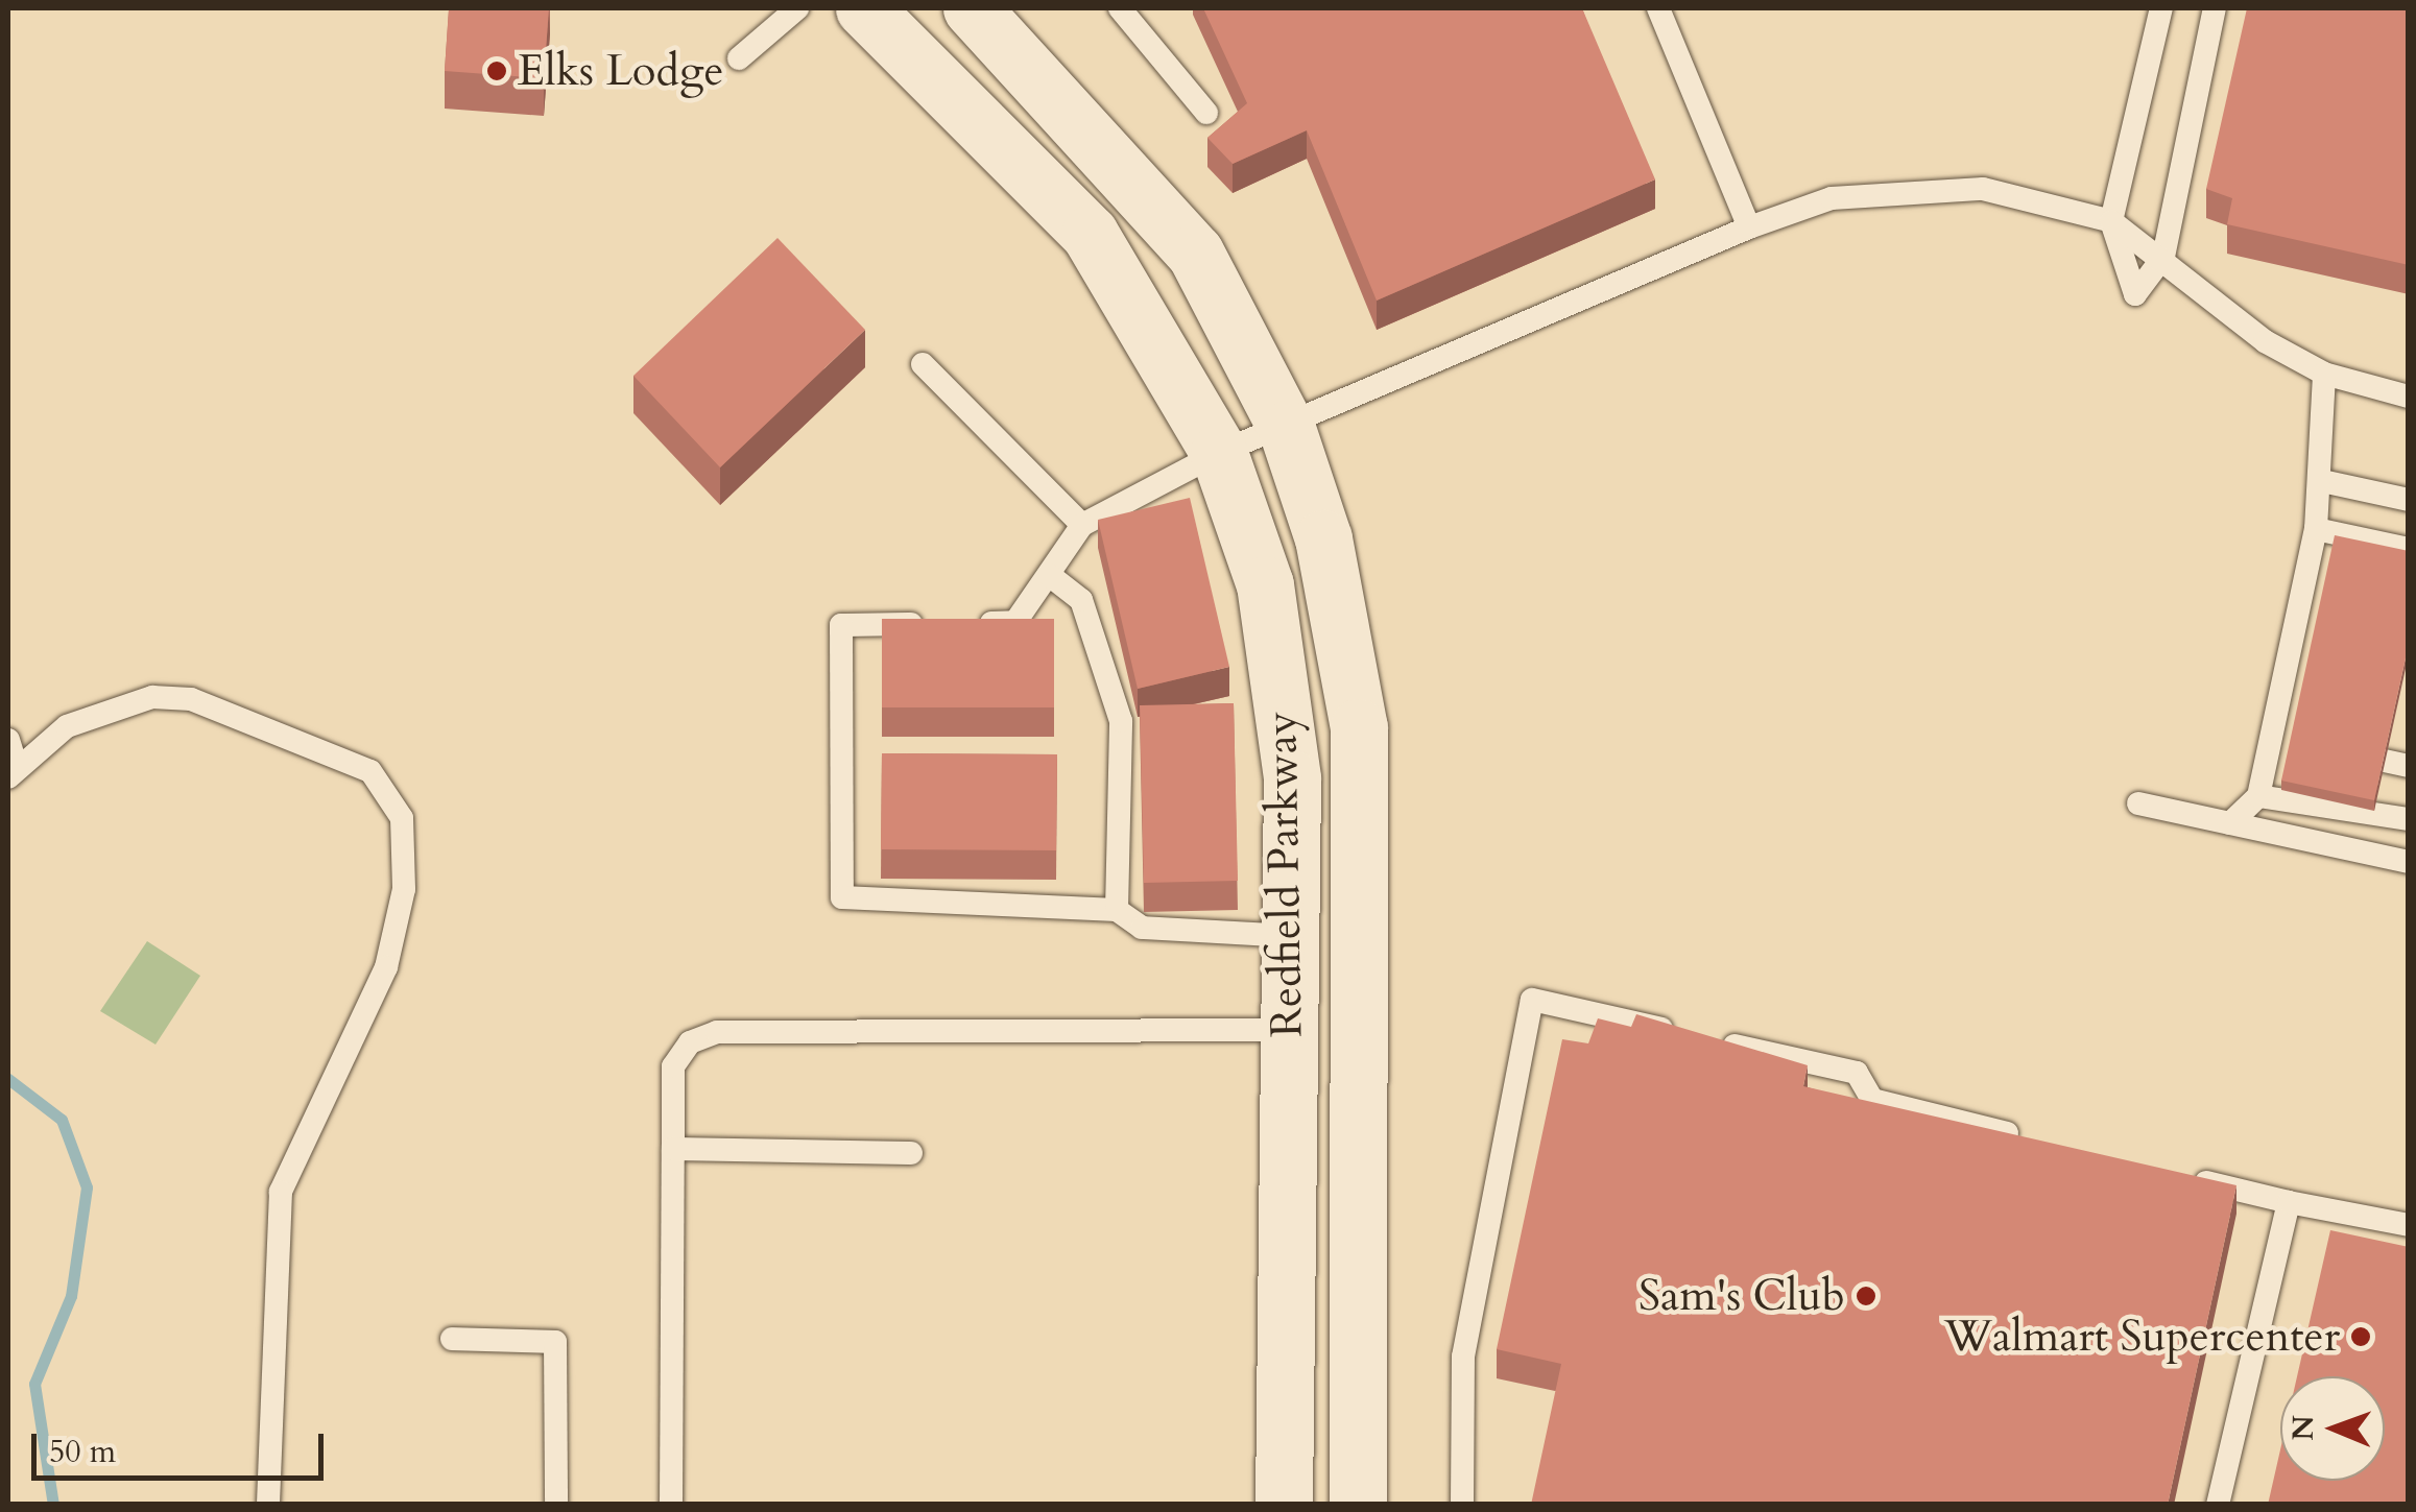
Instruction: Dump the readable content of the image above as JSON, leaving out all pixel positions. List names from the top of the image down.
{
  "streets": {
    "street": ["Redfield Parkway"]
  },
  "places": ["Elks Lodge", "Sam's Club", "Walmart Supercenter"],
  "scale_bar": "50 m",
  "north": "left"
}
